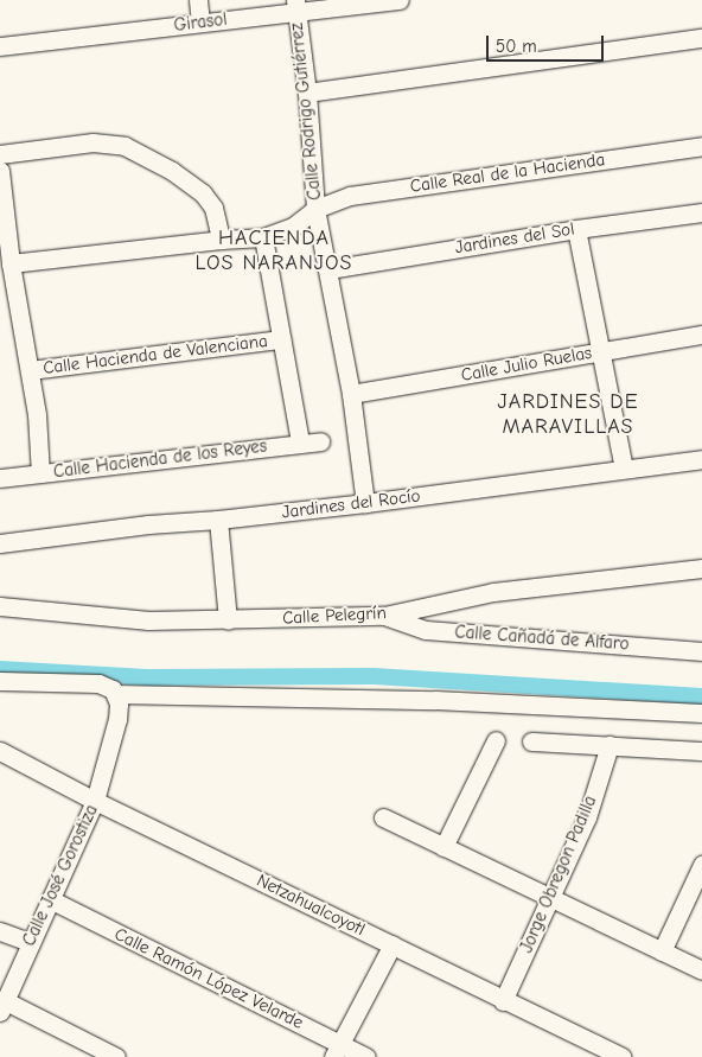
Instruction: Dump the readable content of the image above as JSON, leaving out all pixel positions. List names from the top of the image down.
{
  "streets": {
    "street": [
      "Girasol",
      "Calle Rodrigo Gutiérrez",
      "Calle Real de la Hacienda",
      "Jardines del Sol",
      "Calle Hacienda de Valenciana",
      "Calle Julio Ruelas",
      "Calle Hacienda de los Reyes",
      "Jardines del Rocío",
      "Calle Pelegrín",
      "Calle Cañadá de Alfaro",
      "Jorge Obregon Padilla",
      "Calle José Gorostiza",
      "Netzahualcoyotl",
      "Calle Ramón López Velarde"
    ]
  },
  "crossings": [
    ["Girasol", "Calle Rodrigo Gutiérrez"],
    ["Calle Rodrigo Gutiérrez", "Calle Real de la Hacienda"],
    ["Calle Rodrigo Gutiérrez", "Jardines del Sol"],
    ["Calle Rodrigo Gutiérrez", "Calle Julio Ruelas"],
    ["Calle Rodrigo Gutiérrez", "Jardines del Rocío"],
    ["Calle Pelegrín", "Calle Cañadá de Alfaro"],
    ["Jorge Obregon Padilla", "Netzahualcoyotl"],
    ["Calle José Gorostiza", "Netzahualcoyotl"],
    ["Calle José Gorostiza", "Calle Ramón López Velarde"]
  ],
  "districts": ["HACIENDA LOS NARANJOS", "JARDINES DE MARAVILLAS"],
  "scale_bar": "50 m"
}
